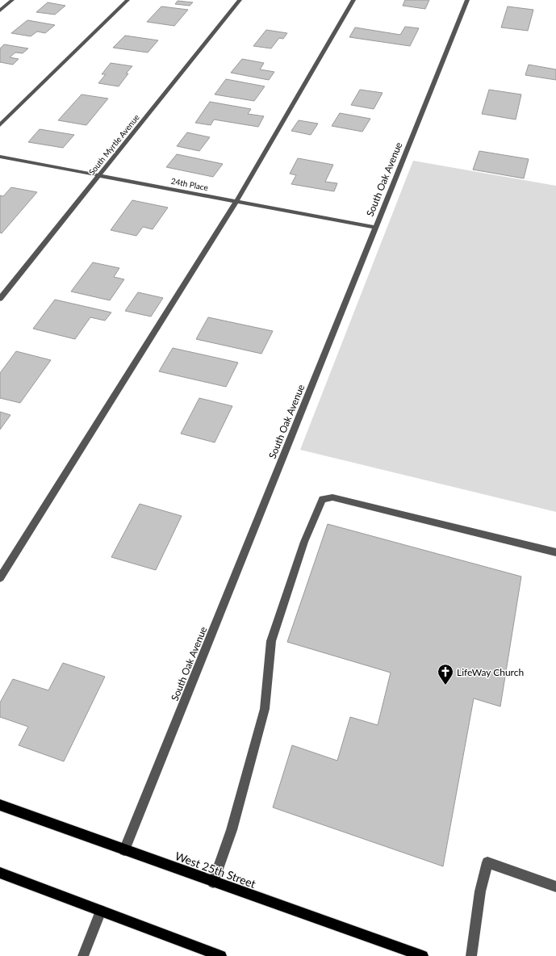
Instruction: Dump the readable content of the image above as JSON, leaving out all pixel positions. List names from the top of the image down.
{
  "streets": {
    "main road": ["West 25th Street"],
    "street": ["South Myrtle Avenue", "South Oak Avenue", "24th Place"]
  },
  "crossings": [
    ["South Myrtle Avenue", "24th Place"],
    ["South Oak Avenue", "24th Place"],
    ["South Oak Avenue", "West 25th Street"]
  ],
  "places": {
    "church": ["LifeWay Church"]
  }
}
